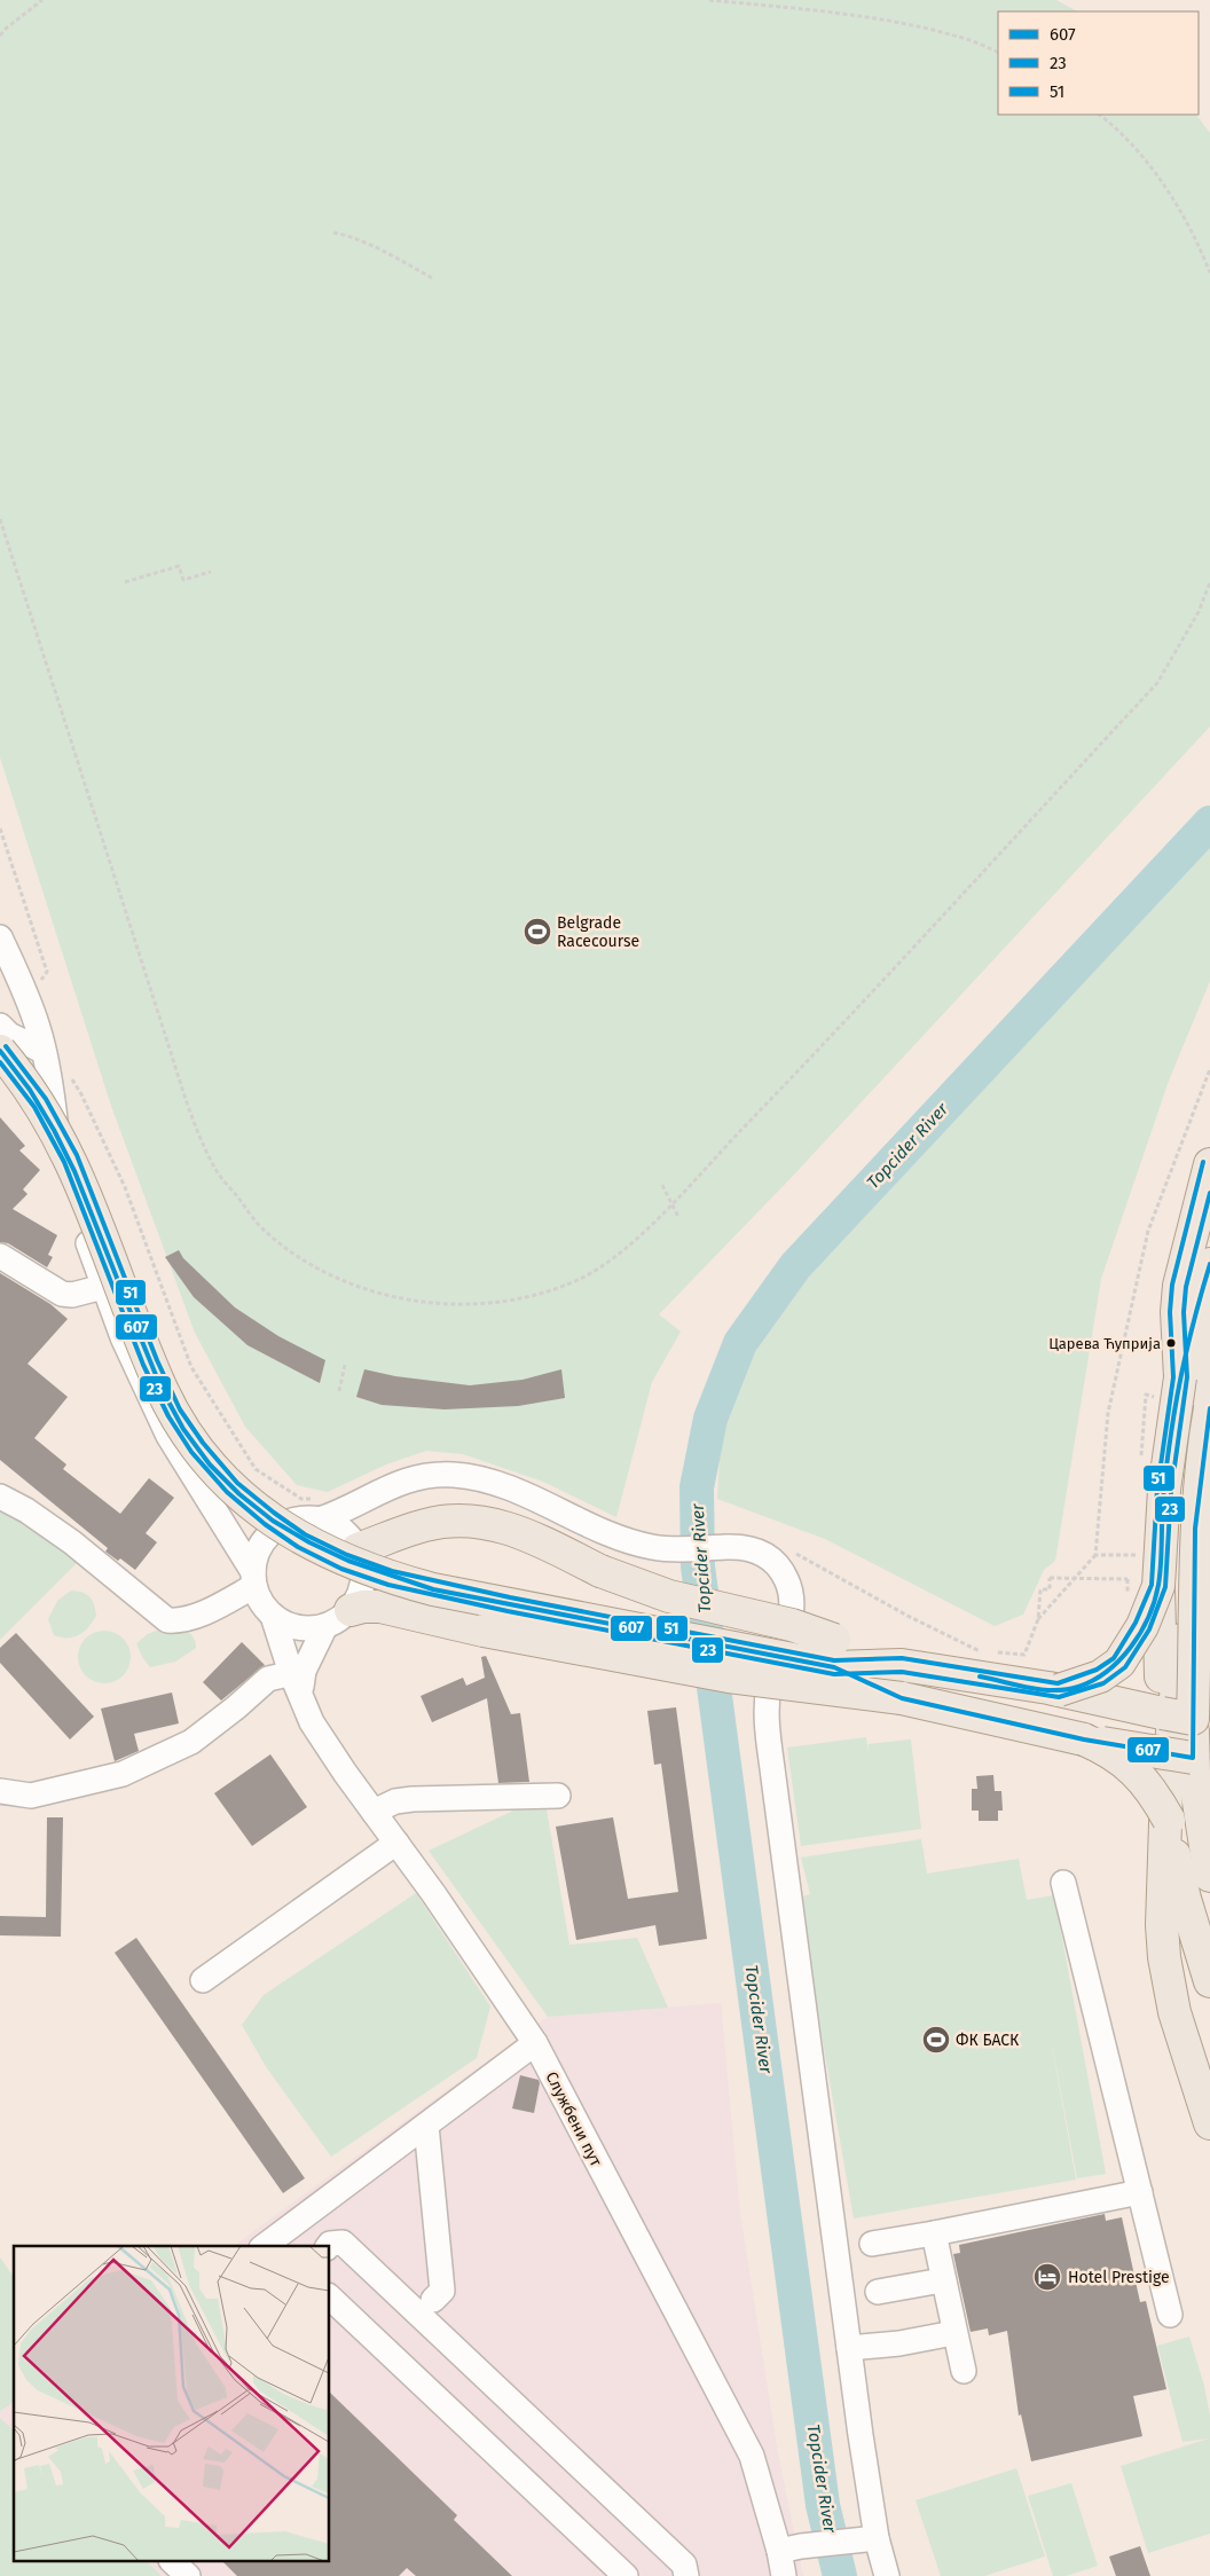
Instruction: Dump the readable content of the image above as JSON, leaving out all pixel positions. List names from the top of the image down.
{
  "streets": {
    "street": ["Службени пут"]
  },
  "water": ["Topcider River"],
  "places": {
    "sports": ["Belgrade Racecourse", "ФК БАСК"],
    "other": ["Царева Ћуприја"],
    "hotel": ["Hotel Prestige"]
  },
  "lines": ["transit line 51", "transit line 607", "transit line 23"],
  "legend": ["607", "23", "51"]
}
